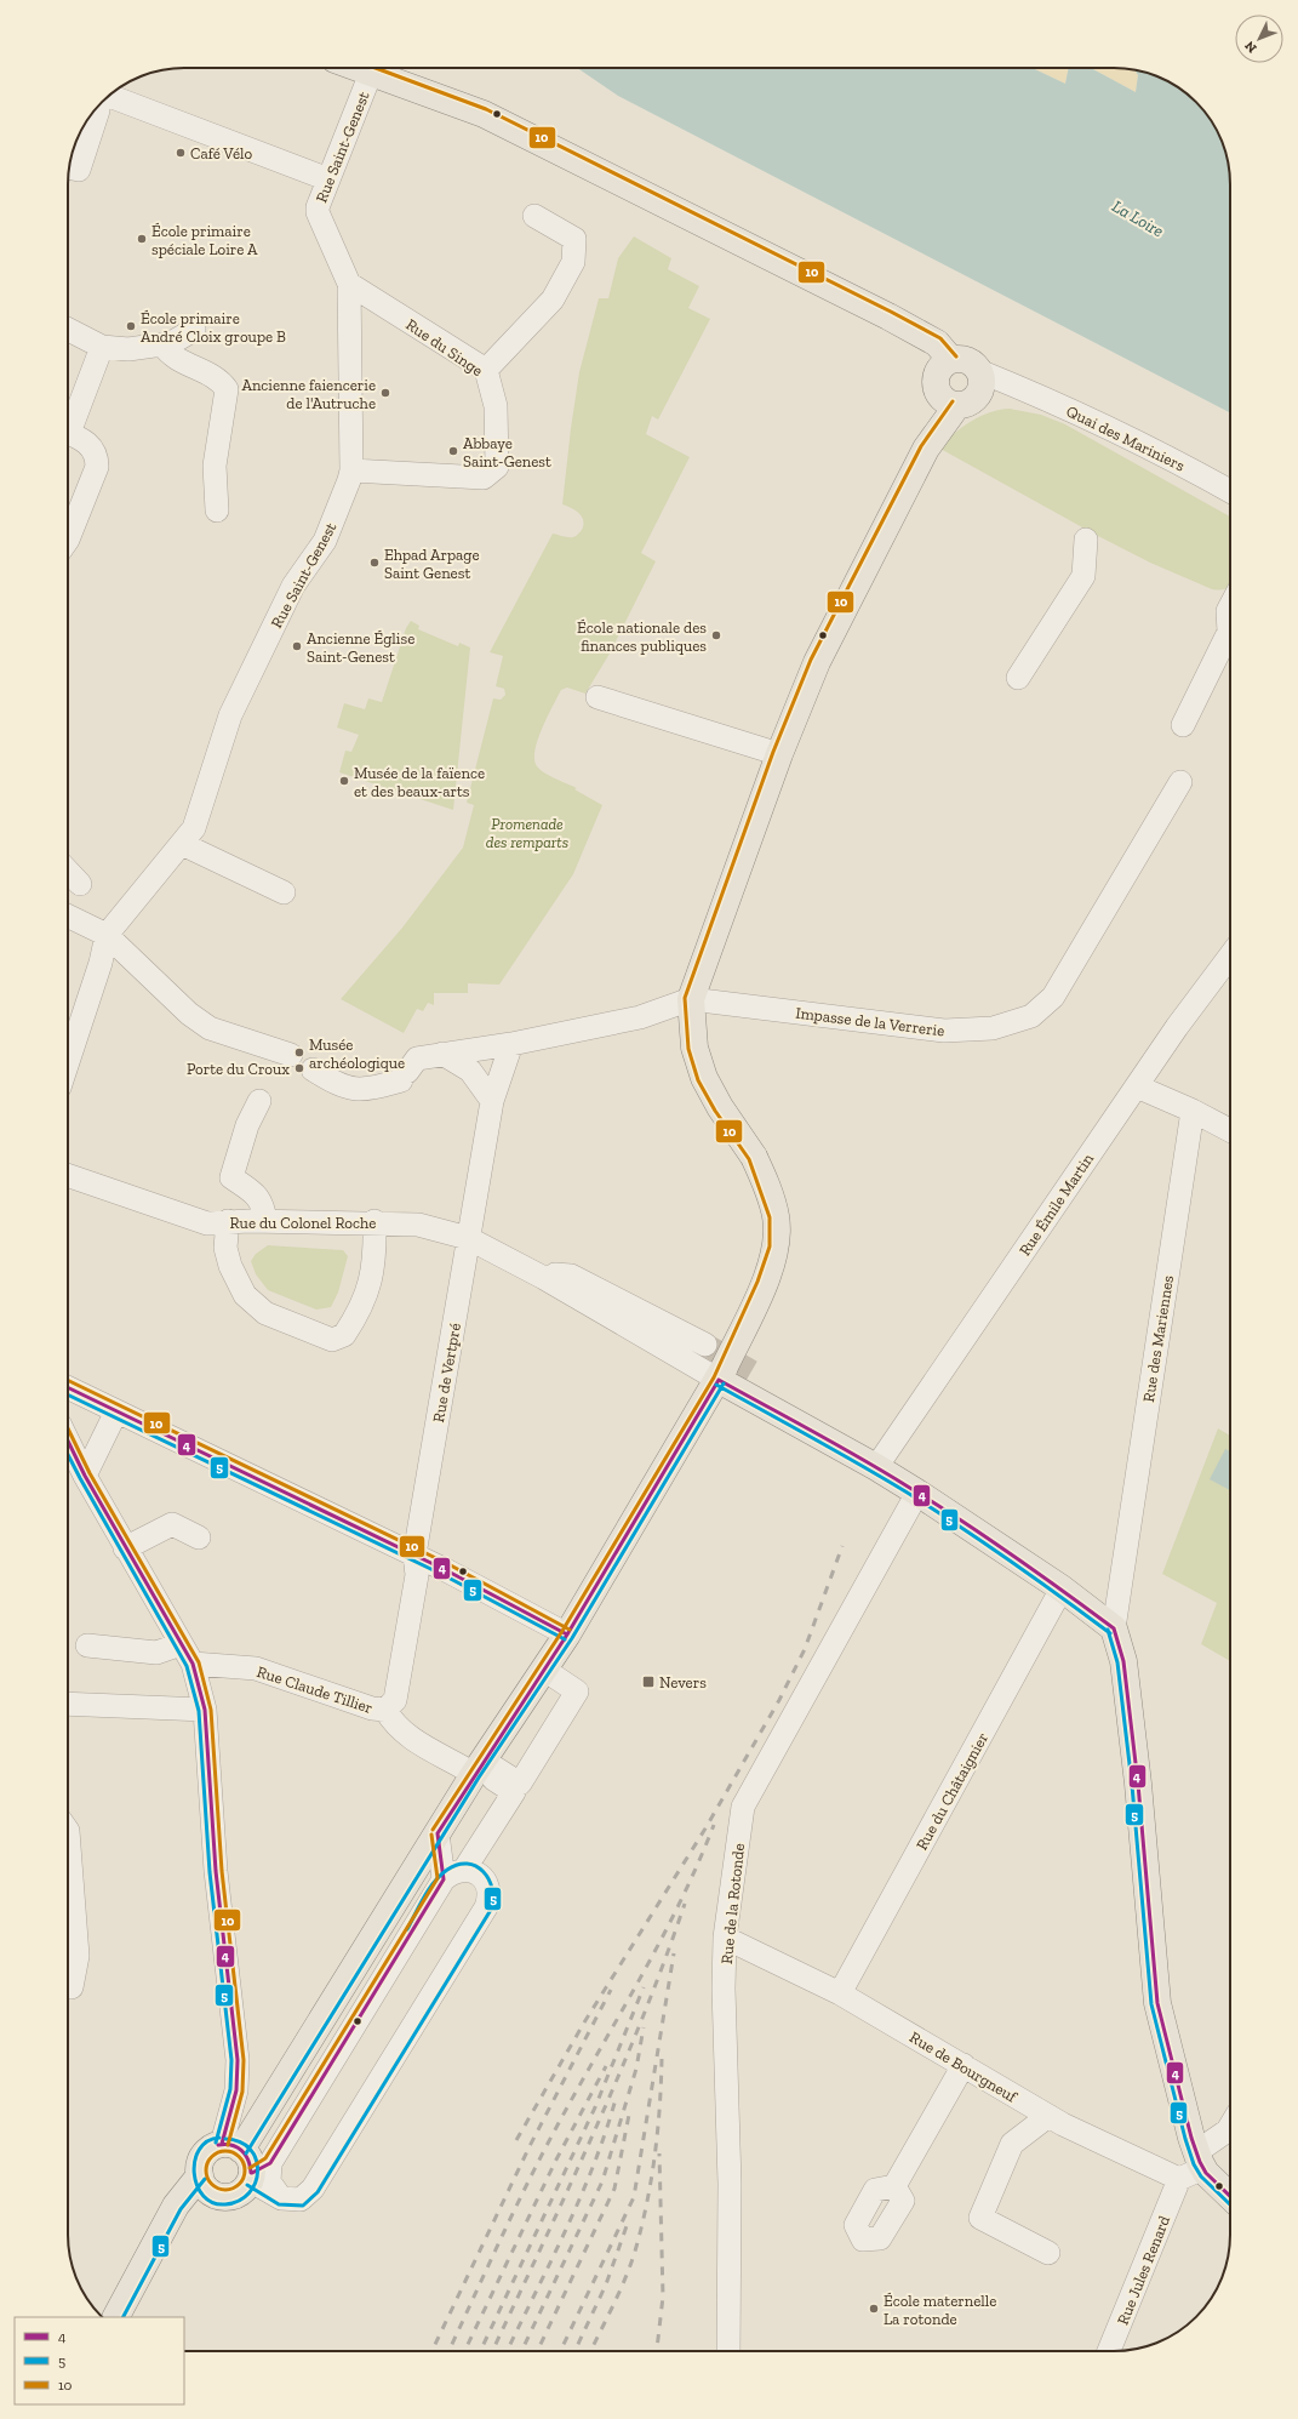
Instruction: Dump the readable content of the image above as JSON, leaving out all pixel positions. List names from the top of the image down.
{
  "streets": {
    "street": [
      "Rue Saint-Genest",
      "Rue du Singe",
      "Quai des Mariniers",
      "Impasse de la Verrerie",
      "Rue Émile Martin",
      "Rue du Colonel Roche",
      "Rue des Mariennes",
      "Rue de Vertpré",
      "Rue Claude Tillier",
      "Rue du Châtaignier",
      "Rue de la Rotonde",
      "Rue de Bourgneuf",
      "Rue Jules Renard"
    ]
  },
  "crossings": [
    ["Rue Saint-Genest", "Rue du Singe"],
    ["Rue du Colonel Roche", "Rue de Vertpré"],
    ["Rue de Vertpré", "Rue Claude Tillier"],
    ["Rue du Châtaignier", "Rue de Bourgneuf"],
    ["Rue de la Rotonde", "Rue de Bourgneuf"],
    ["Rue de Bourgneuf", "Rue Jules Renard"]
  ],
  "water": ["La Loire"],
  "parks": ["Promenade des remparts"],
  "places": {
    "other": [
      "Café Vélo",
      "École primaire spéciale Loire A",
      "École primaire André Cloix groupe B",
      "Ancienne faiencerie de l'Autruche",
      "Abbaye Saint-Genest",
      "Ehpad Arpage Saint Genest",
      "École nationale des finances publiques",
      "Ancienne Église Saint-Genest",
      "Musée de la faïence et des beaux-arts",
      "Musée archéologique",
      "Porte du Croux",
      "École maternelle La rotonde"
    ],
    "transit": ["Nevers"]
  },
  "lines": ["transit line 10", "transit line 4", "transit line 5"],
  "legend": ["4", "5", "10"],
  "north": "bottom left"
}
